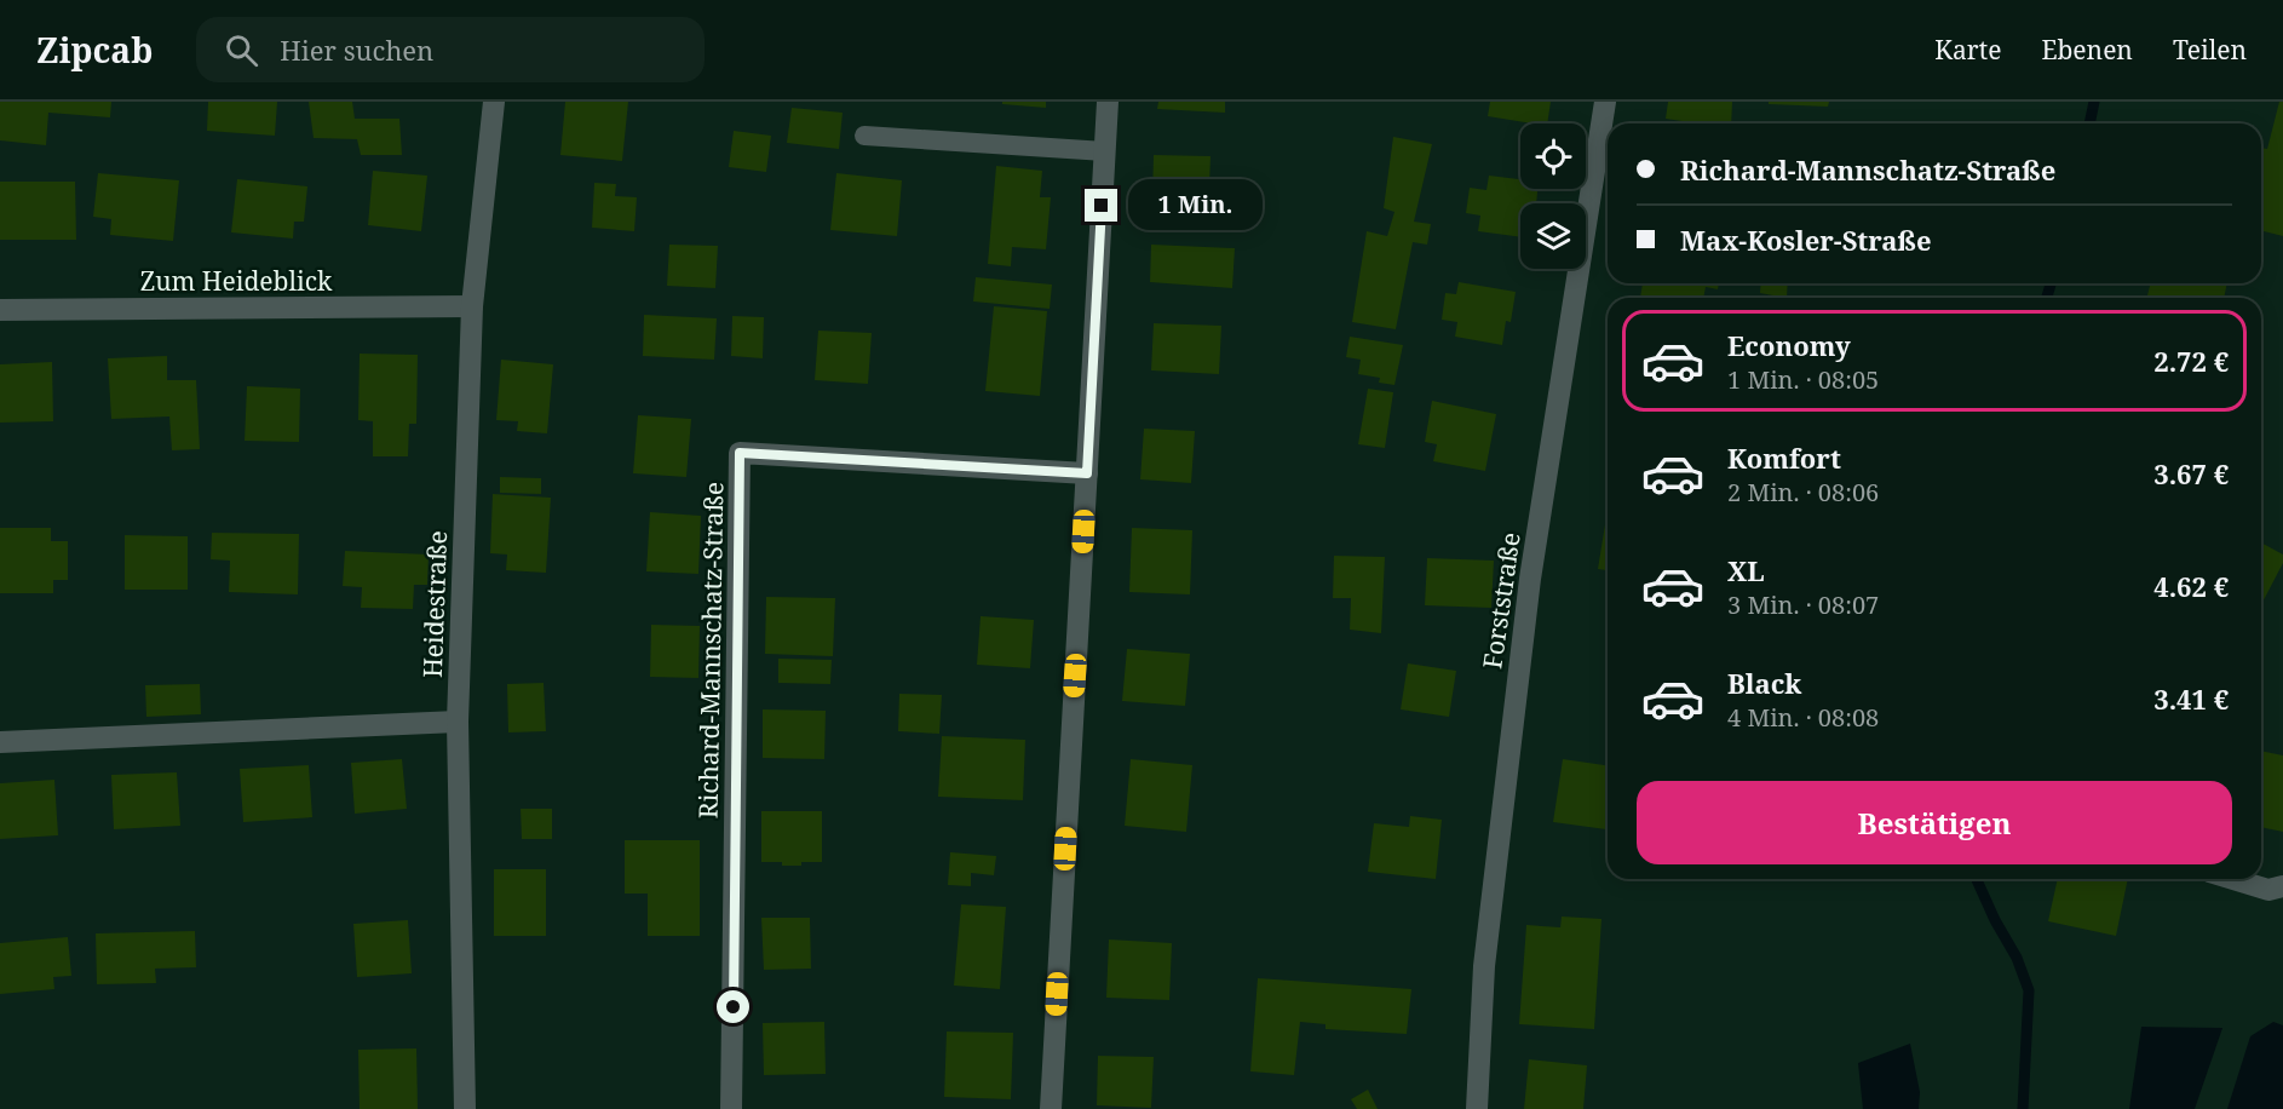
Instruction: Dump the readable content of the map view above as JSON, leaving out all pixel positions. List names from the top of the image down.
{
  "streets": {
    "street": [
      "Zum Heideblick",
      "Forststraße",
      "Heidestraße",
      "Richard-Mannschatz-Straße"
    ]
  },
  "crossings": [
    ["Zum Heideblick", "Heidestraße"]
  ],
  "page": {
    "header": "Zipcab",
    "search": "Hier suchen",
    "nav": ["Karte", "Ebenen", "Teilen"],
    "banner": ["Richard-Mannschatz-Straße", "Max-Kosler-Straße"],
    "bubble": "1 Min.",
    "list": [
      {
        "name": "Economy",
        "note": "1 Min. · 08:05",
        "value": "2.72 €"
      },
      {
        "name": "Komfort",
        "note": "2 Min. · 08:06",
        "value": "3.67 €"
      },
      {
        "name": "XL",
        "note": "3 Min. · 08:07",
        "value": "4.62 €"
      },
      {
        "name": "Black",
        "note": "4 Min. · 08:08",
        "value": "3.41 €"
      }
    ],
    "buttons": "Bestätigen"
  }
}
